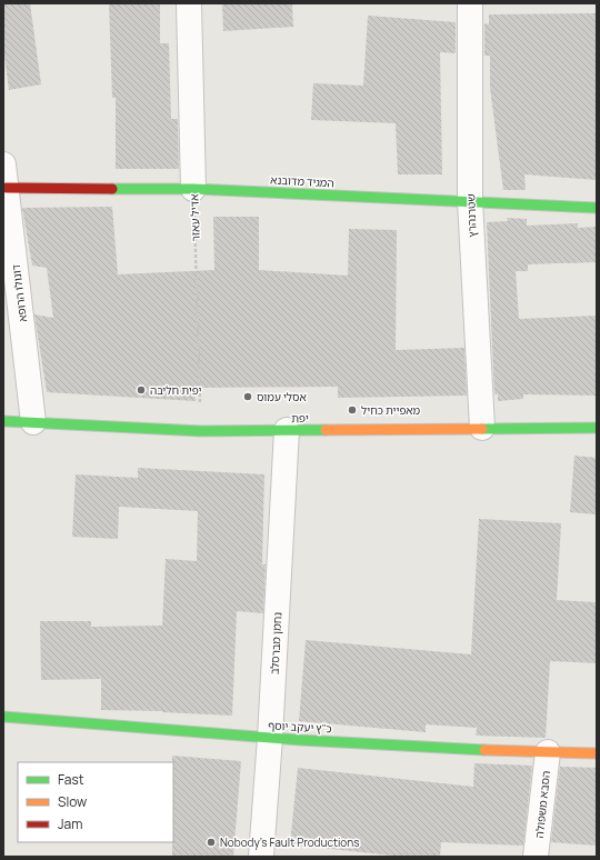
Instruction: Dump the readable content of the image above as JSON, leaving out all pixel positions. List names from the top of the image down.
{
  "streets": {
    "street": [
      "המגיד מדובנא",
      "שטרנהרץ",
      "אדיל עאזר",
      "דונולו הרופא",
      "יפת",
      "נחמן מברסלב",
      "כ\"ץ יעקב יוסף",
      "הסבא משפולה"
    ]
  },
  "crossings": [
    ["המגיד מדובנא", "שטרנהרץ"],
    ["המגיד מדובנא", "אדיל עאזר"],
    ["המגיד מדובנא", "דונולו הרופא"],
    ["שטרנהרץ", "יפת"],
    ["אדיל עאזר", "יפת"],
    ["דונולו הרופא", "יפת"],
    ["יפת", "נחמן מברסלב"],
    ["נחמן מברסלב", "כ\"ץ יעקב יוסף"],
    ["כ\"ץ יעקב יוסף", "הסבא משפולה"]
  ],
  "places": [
    "יפית חליבה",
    "אסלי עמוס",
    "מאפיית כחיל",
    "Nobody's Fault Productions"
  ],
  "legend": ["Fast", "Slow", "Jam"]
}
